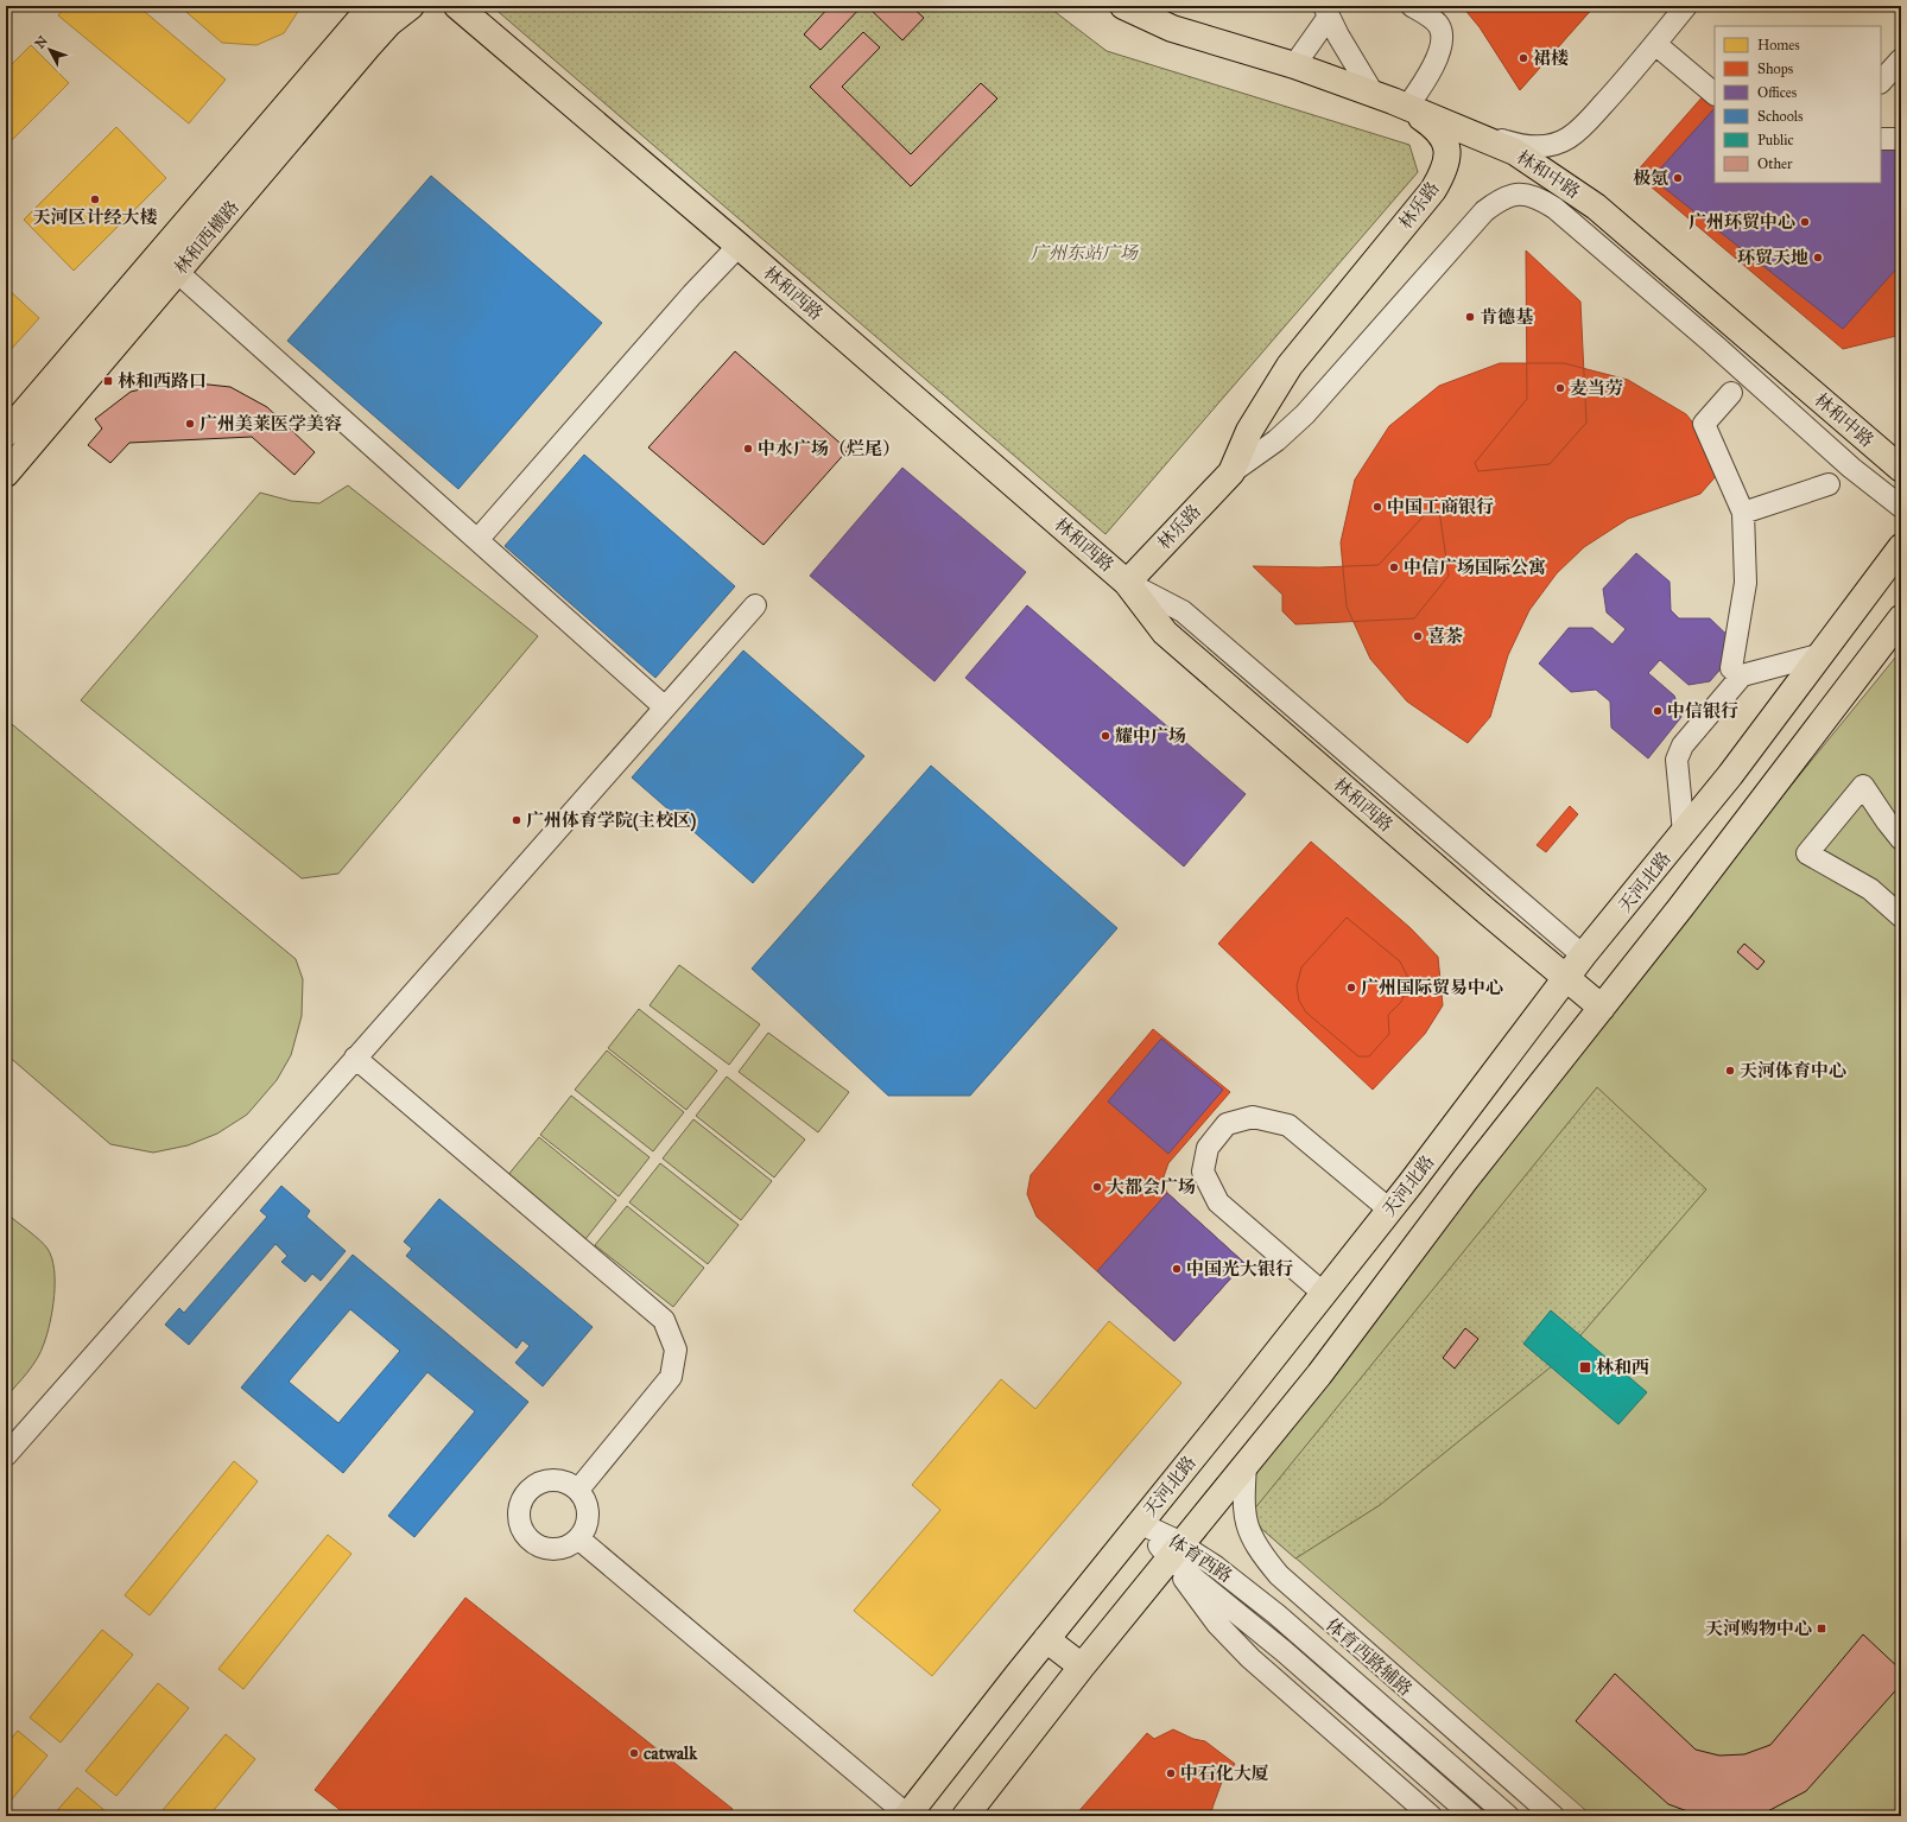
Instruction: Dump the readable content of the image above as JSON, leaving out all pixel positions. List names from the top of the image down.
{
  "streets": {
    "main road": [
      "林和中路",
      "林乐路",
      "林和西横路",
      "林和西路",
      "天河北路"
    ],
    "street": ["体育西路", "体育西路辅路"]
  },
  "crossings": [
    ["林和中路", "林乐路"],
    ["林乐路", "林和西路"],
    ["林和西路", "天河北路"],
    ["天河北路", "体育西路"]
  ],
  "parks": ["广州东站广场"],
  "places": {
    "other": [
      "裙楼",
      "极氪",
      "天河区计经大楼",
      "广州环贸中心",
      "环贸天地",
      "肯德基",
      "麦当劳",
      "广州美莱医学美容",
      "中水广场（烂尾）",
      "中国工商银行",
      "中信广场国际公寓",
      "喜茶",
      "中信银行",
      "耀中广场",
      "广州体育学院(主校区)",
      "广州国际贸易中心",
      "天河体育中心",
      "大都会广场",
      "中国光大银行",
      "catwalk",
      "中石化大厦"
    ],
    "transit": ["林和西路口", "林和西", "天河购物中心"]
  },
  "legend": [
    "Homes",
    "Shops",
    "Offices",
    "Schools",
    "Public",
    "Other"
  ],
  "north": "top left"
}
